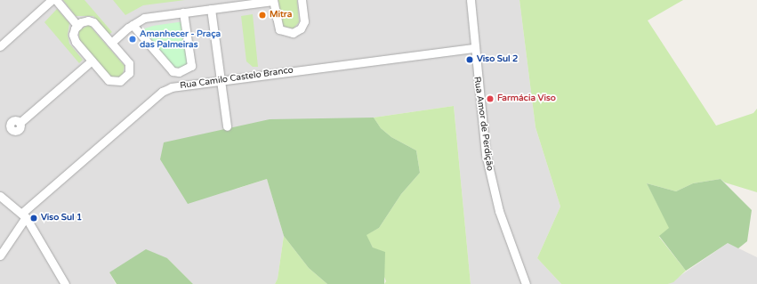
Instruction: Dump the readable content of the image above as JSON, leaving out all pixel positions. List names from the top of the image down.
{
  "streets": {
    "street": ["Rua Camilo Castelo Branco", "Rua Amor de Perdição"]
  },
  "crossings": [
    ["Rua Camilo Castelo Branco", "Rua Amor de Perdição"]
  ],
  "places": [
    "Mitra",
    "Amanhecer - Praça das Palmeiras",
    "Viso Sul 2",
    "Farmácia Viso",
    "Viso Sul 1"
  ]
}
